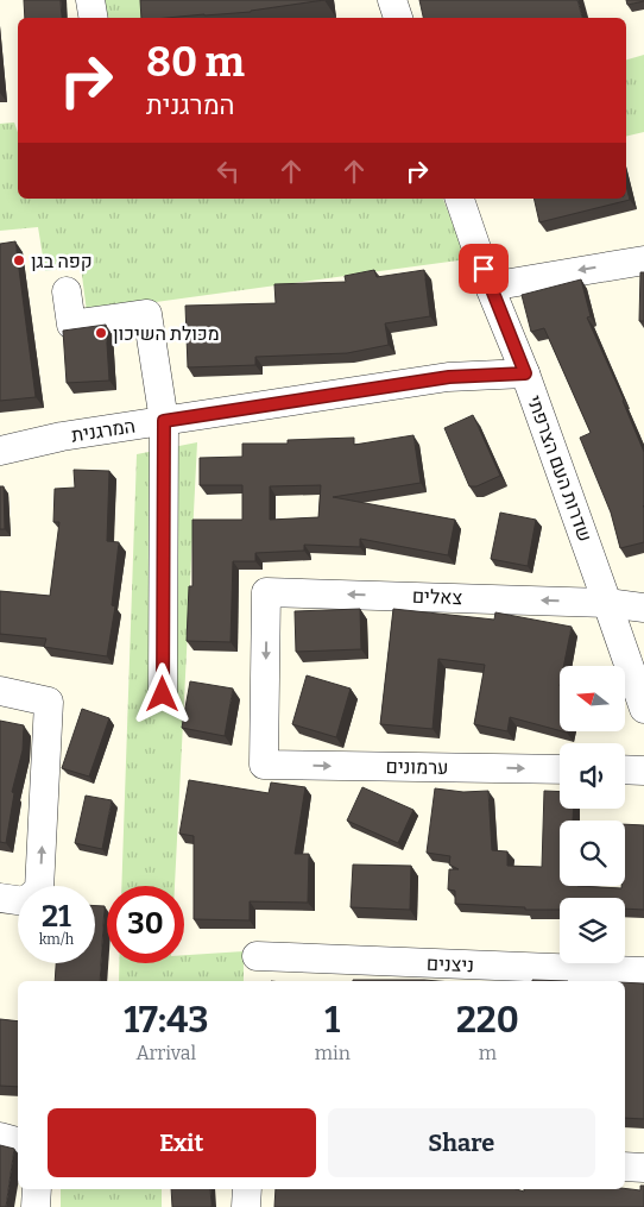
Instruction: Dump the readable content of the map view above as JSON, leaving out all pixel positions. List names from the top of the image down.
{
  "streets": {
    "street": [
      "המרגנית",
      "שדרות העם הצרפתי",
      "צאלים",
      "ערמונים",
      "ניצנים"
    ]
  },
  "crossings": [
    ["המרגנית", "שדרות העם הצרפתי"],
    ["שדרות העם הצרפתי", "צאלים"],
    ["צאלים", "ערמונים"]
  ],
  "one_way": ["ערמונים"],
  "places": ["קפה בגן", "מכולת השיכון"],
  "north": "left",
  "page": {
    "turn": ["80 m", "המרגנית"],
    "speed": "21 km/h",
    "limit": "30",
    "eta": [
      "17:43",
      "Arrival",
      "1",
      "min",
      "220",
      "m"
    ],
    "buttons": ["Exit", "Share"]
  }
}
